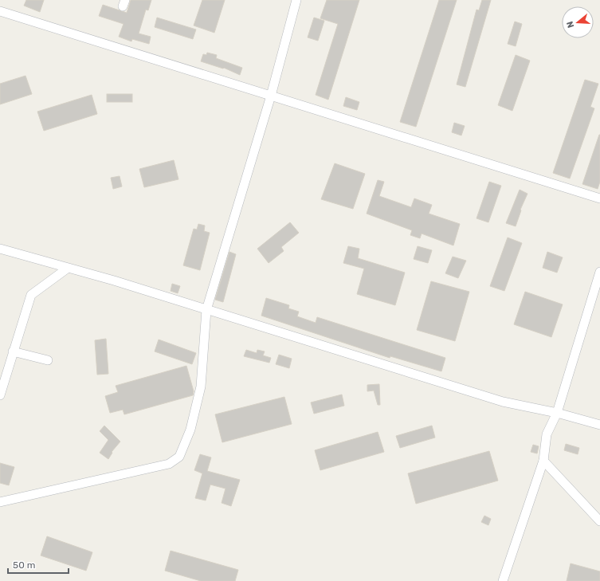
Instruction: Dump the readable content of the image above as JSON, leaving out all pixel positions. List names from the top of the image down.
{
  "scale_bar": "50 m",
  "north": "left"
}
